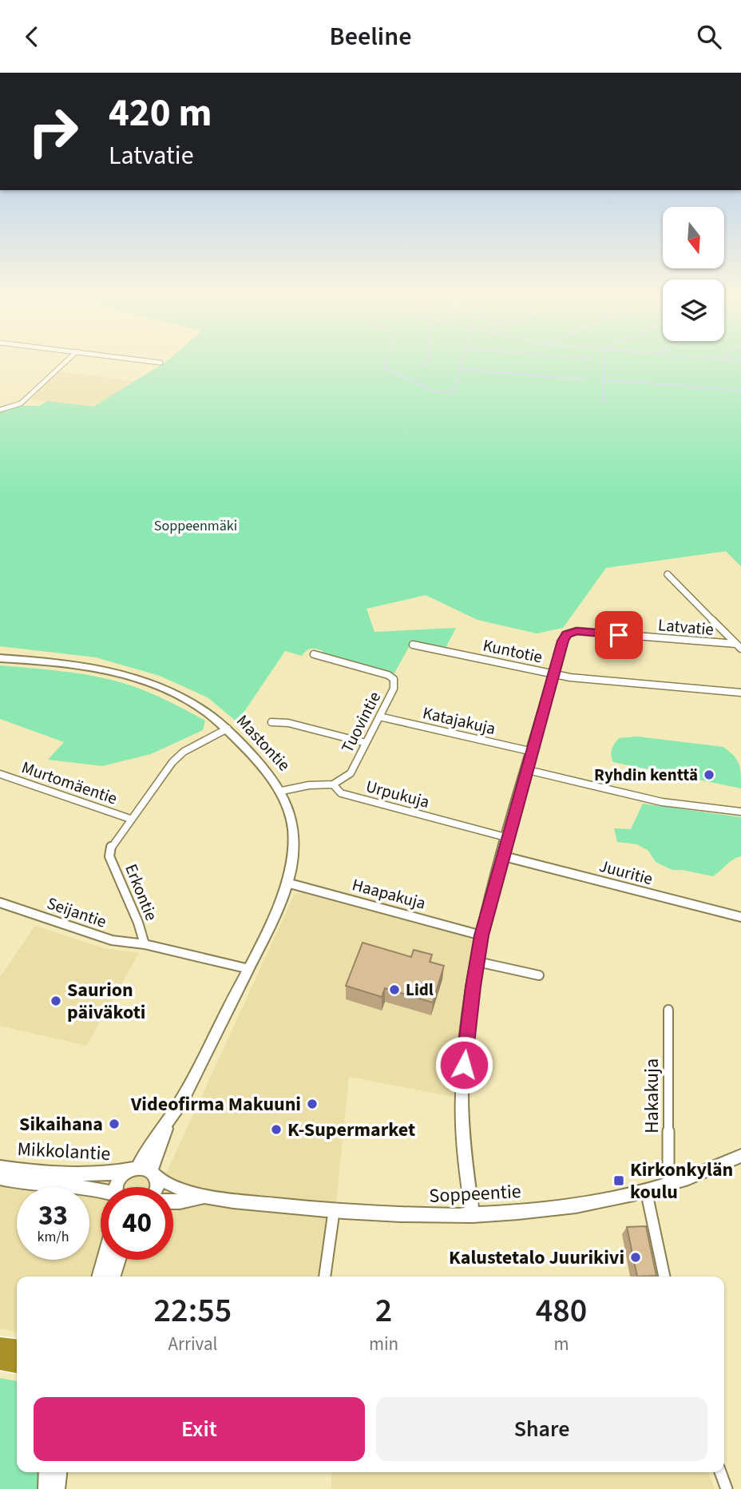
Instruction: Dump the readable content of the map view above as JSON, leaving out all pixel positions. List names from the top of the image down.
{
  "streets": {
    "main road": ["Mastontie", "Mikkolantie", "Soppeentie"],
    "street": [
      "Latvatie",
      "Kuntotie",
      "Katajakuja",
      "Tuovintie",
      "Murtomäentie",
      "Urpukuja",
      "Juuritie",
      "Erkontie",
      "Haapakuja",
      "Seijantie",
      "Hakakuja"
    ]
  },
  "crossings": [
    ["Katajakuja", "Tuovintie"],
    ["Tuovintie", "Urpukuja"],
    ["Mastontie", "Erkontie"],
    ["Mastontie", "Haapakuja"],
    ["Mastontie", "Mikkolantie"],
    ["Mastontie", "Soppeentie"],
    ["Murtomäentie", "Erkontie"],
    ["Erkontie", "Seijantie"],
    ["Hakakuja", "Soppeentie"],
    ["Mikkolantie", "Soppeentie"]
  ],
  "parks": ["Soppeenmäki"],
  "places": {
    "other": [
      "Ryhdin kenttä",
      "Lidl",
      "Saurion päiväkoti",
      "Videofirma Makuuni",
      "Sikaihana",
      "K-Supermarket",
      "Kalustetalo Juurikivi"
    ],
    "transit": ["Kirkonkylän koulu"]
  },
  "north": "bottom",
  "page": {
    "header": "Beeline",
    "turn": ["420 m", "Latvatie"],
    "speed": "33 km/h",
    "limit": "40",
    "eta": [
      "22:55",
      "Arrival",
      "2",
      "min",
      "480",
      "m"
    ],
    "buttons": ["Exit", "Share"]
  }
}
